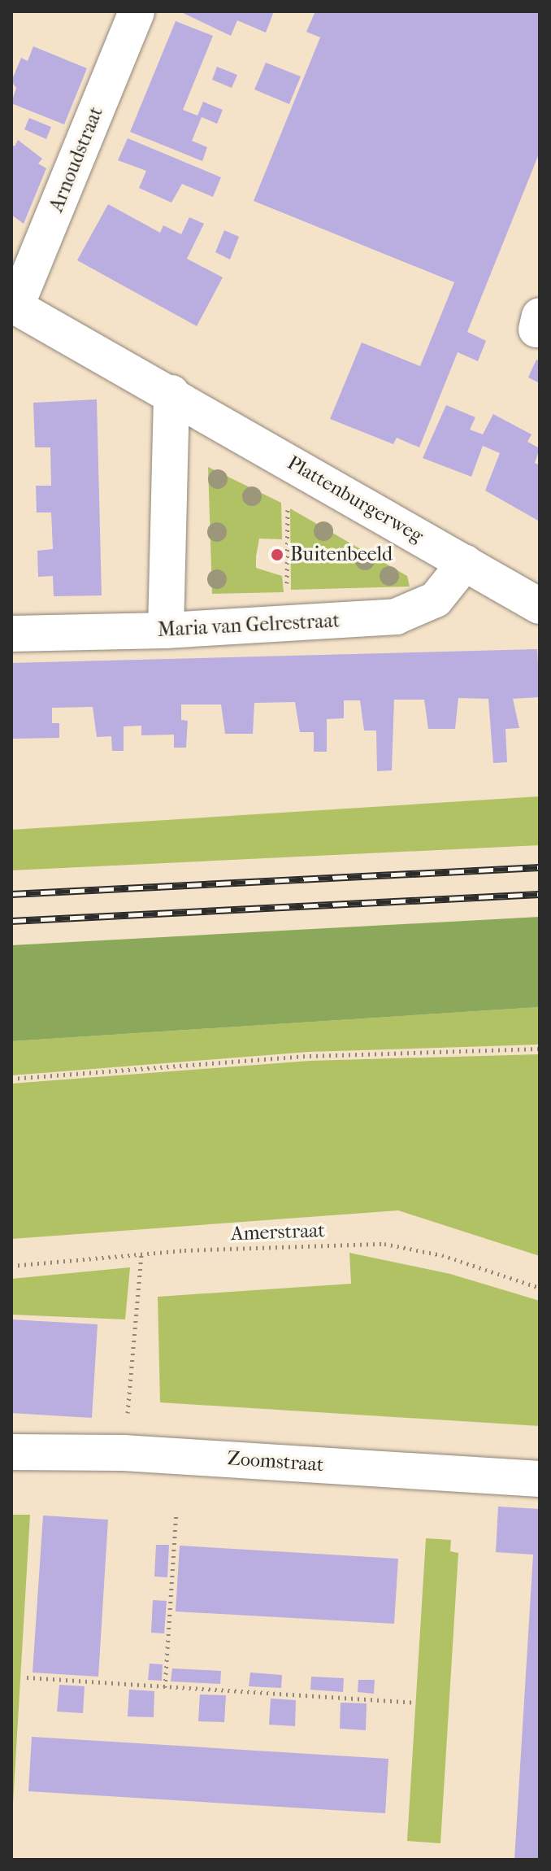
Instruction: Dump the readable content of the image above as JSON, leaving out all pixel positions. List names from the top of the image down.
{
  "streets": {
    "street": [
      "Arnoudstraat",
      "Plattenburgerweg",
      "Maria van Gelrestraat",
      "Zoomstraat"
    ],
    "path": ["Amerstraat"]
  },
  "crossings": [
    ["Arnoudstraat", "Plattenburgerweg"],
    ["Plattenburgerweg", "Maria van Gelrestraat"]
  ],
  "places": ["Buitenbeeld"]
}
